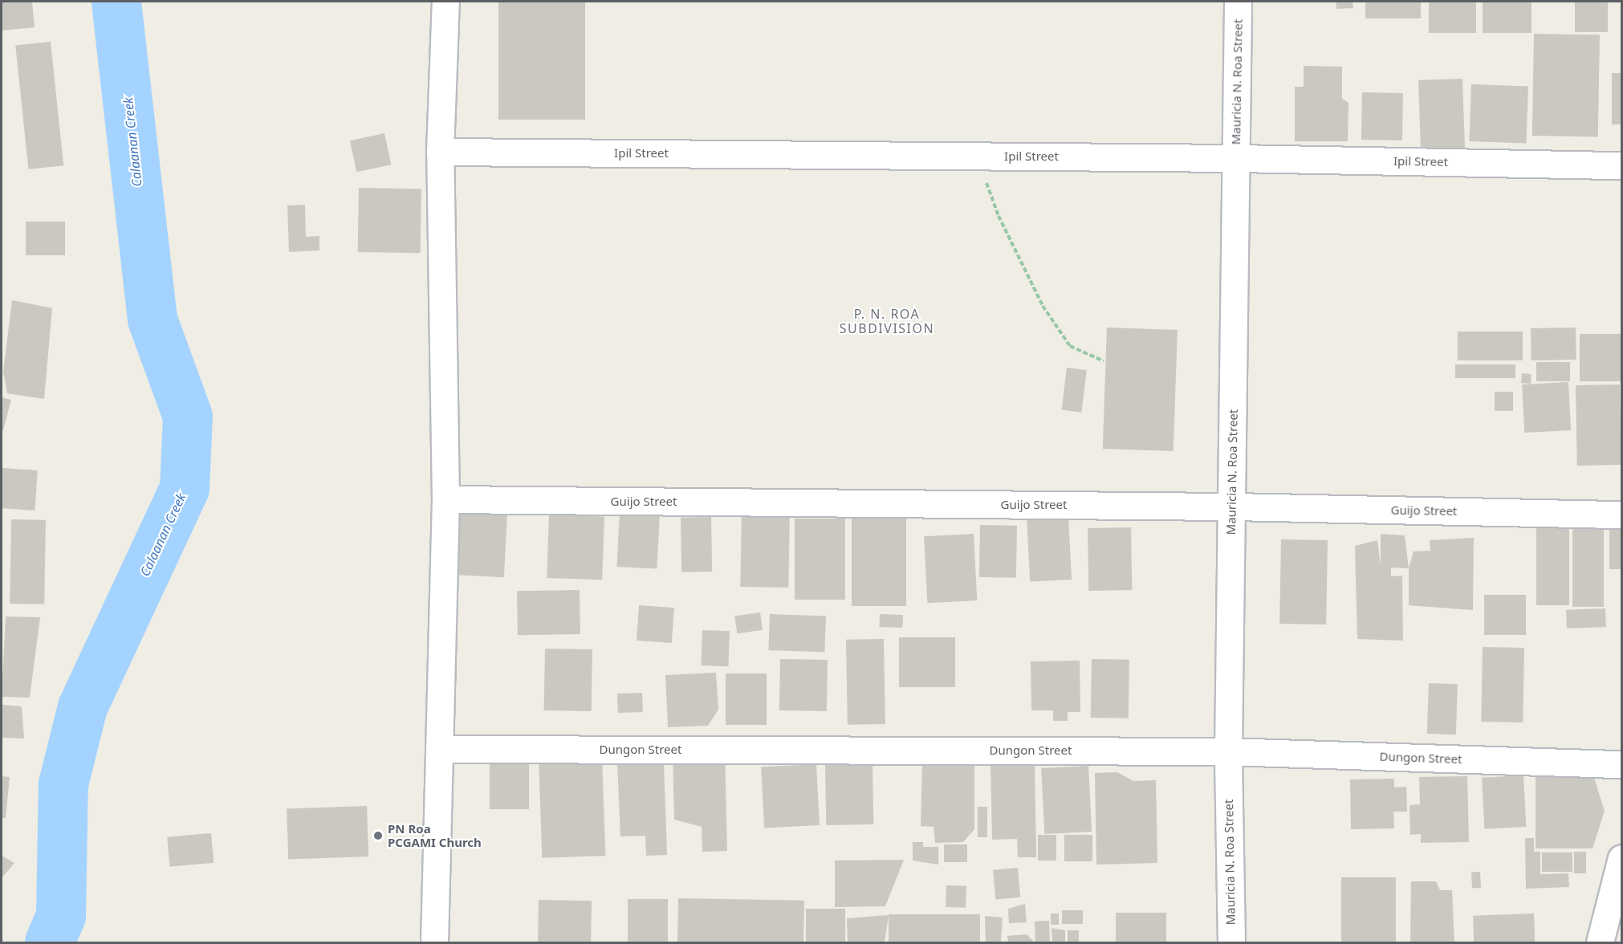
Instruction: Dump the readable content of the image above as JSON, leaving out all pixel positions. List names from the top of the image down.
{
  "streets": {
    "street": [
      "Mauricia N. Roa Street",
      "Ipil Street",
      "Guijo Street",
      "Dungon Street"
    ]
  },
  "crossings": [
    ["Mauricia N. Roa Street", "Ipil Street"],
    ["Mauricia N. Roa Street", "Guijo Street"],
    ["Mauricia N. Roa Street", "Dungon Street"]
  ],
  "districts": ["P. N. ROA SUBDIVISION"],
  "water": ["Calaanan Creek"],
  "places": ["PN Roa PCGAMI Church"]
}
